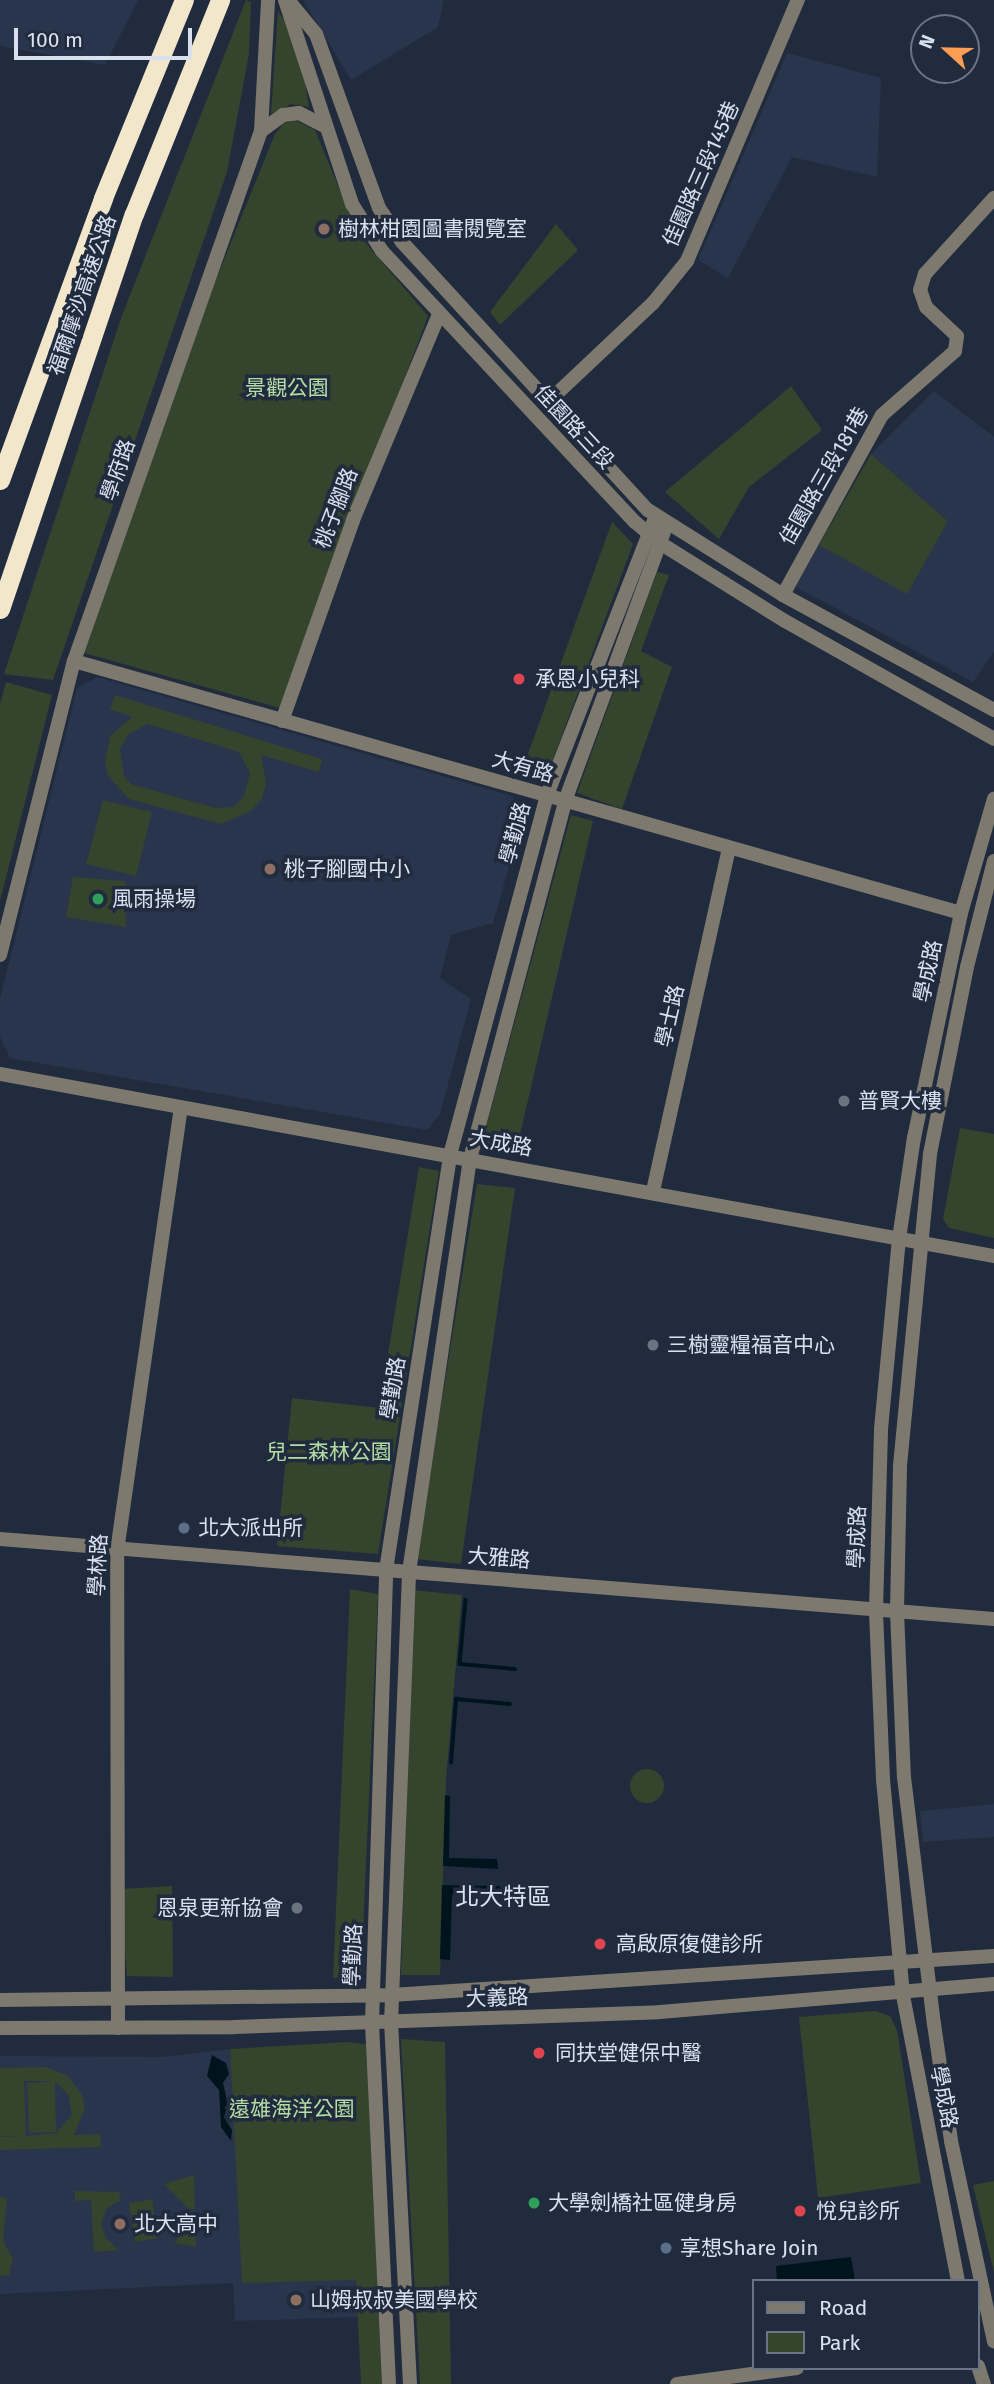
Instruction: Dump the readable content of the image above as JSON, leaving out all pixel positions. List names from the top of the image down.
{
  "streets": {
    "highway": ["福爾摩沙高速公路"],
    "street": [
      "佳園路三段145巷",
      "佳園路三段",
      "學府路",
      "佳園路三段181巷",
      "桃子腳路",
      "大有路",
      "學勤路",
      "學成路",
      "學士路",
      "大成路",
      "大雅路",
      "學林路",
      "大義路"
    ]
  },
  "crossings": [
    ["佳園路三段145巷", "佳園路三段"],
    ["佳園路三段", "佳園路三段181巷"],
    ["佳園路三段", "桃子腳路"],
    ["佳園路三段", "學勤路"],
    ["學府路", "大有路"],
    ["桃子腳路", "大有路"],
    ["大有路", "學勤路"],
    ["大有路", "學成路"],
    ["大有路", "學士路"],
    ["學勤路", "大成路"],
    ["學勤路", "大雅路"],
    ["學勤路", "大義路"],
    ["學成路", "大成路"],
    ["學成路", "大雅路"],
    ["學成路", "大義路"],
    ["學士路", "大成路"],
    ["大成路", "學林路"],
    ["大雅路", "學林路"],
    ["學林路", "大義路"]
  ],
  "districts": ["北大特區"],
  "parks": ["景觀公園", "兒二森林公園", "遠雄海洋公園"],
  "places": [
    "樹林柑園圖書閱覽室",
    "承恩小兒科",
    "桃子腳國中小",
    "風雨操場",
    "普賢大樓",
    "三樹靈糧福音中心",
    "北大派出所",
    "恩泉更新協會",
    "高啟原復健診所",
    "同扶堂健保中醫",
    "大學劍橋社區健身房",
    "悅兒診所",
    "北大高中",
    "享想Share Join",
    "山姆叔叔美國學校"
  ],
  "legend": ["Road", "Park"],
  "scale_bar": "100 m",
  "north": "left"
}
